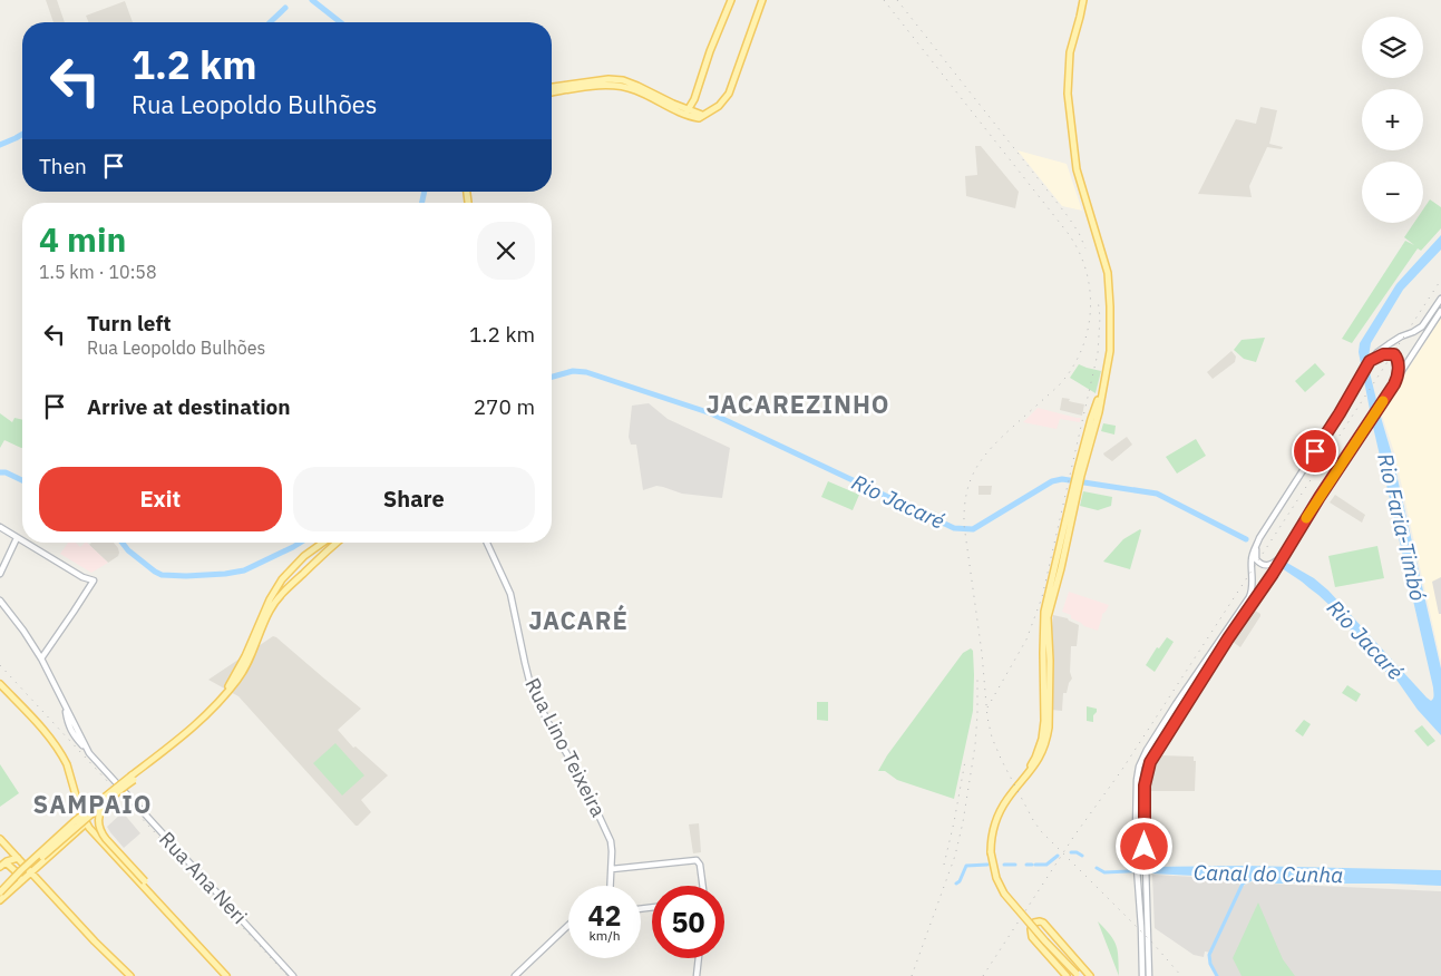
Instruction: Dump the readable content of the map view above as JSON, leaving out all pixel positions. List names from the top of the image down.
{
  "streets": {
    "main road": ["Rua Lino Teixeira", "Rua Ana Neri"]
  },
  "districts": ["JACAREZINHO", "JACARÉ", "SAMPAIO"],
  "water": ["Rio Jacaré", "Rio Faria-Timbó", "Canal do Cunha"],
  "page": {
    "map_buttons": ["+", "−"],
    "turn": ["1.2 km", "Rua Leopoldo Bulhões"],
    "then": "Then",
    "heading": ["4 min", "1.5 km · 10:58"],
    "list": [
      {
        "name": "Turn left",
        "note": "Rua Leopoldo Bulhões",
        "value": "1.2 km"
      },
      {
        "name": "Arrive at destination",
        "value": "270 m"
      }
    ],
    "buttons": ["Exit", "Share"],
    "speed": "42 km/h",
    "limit": "50"
  }
}
